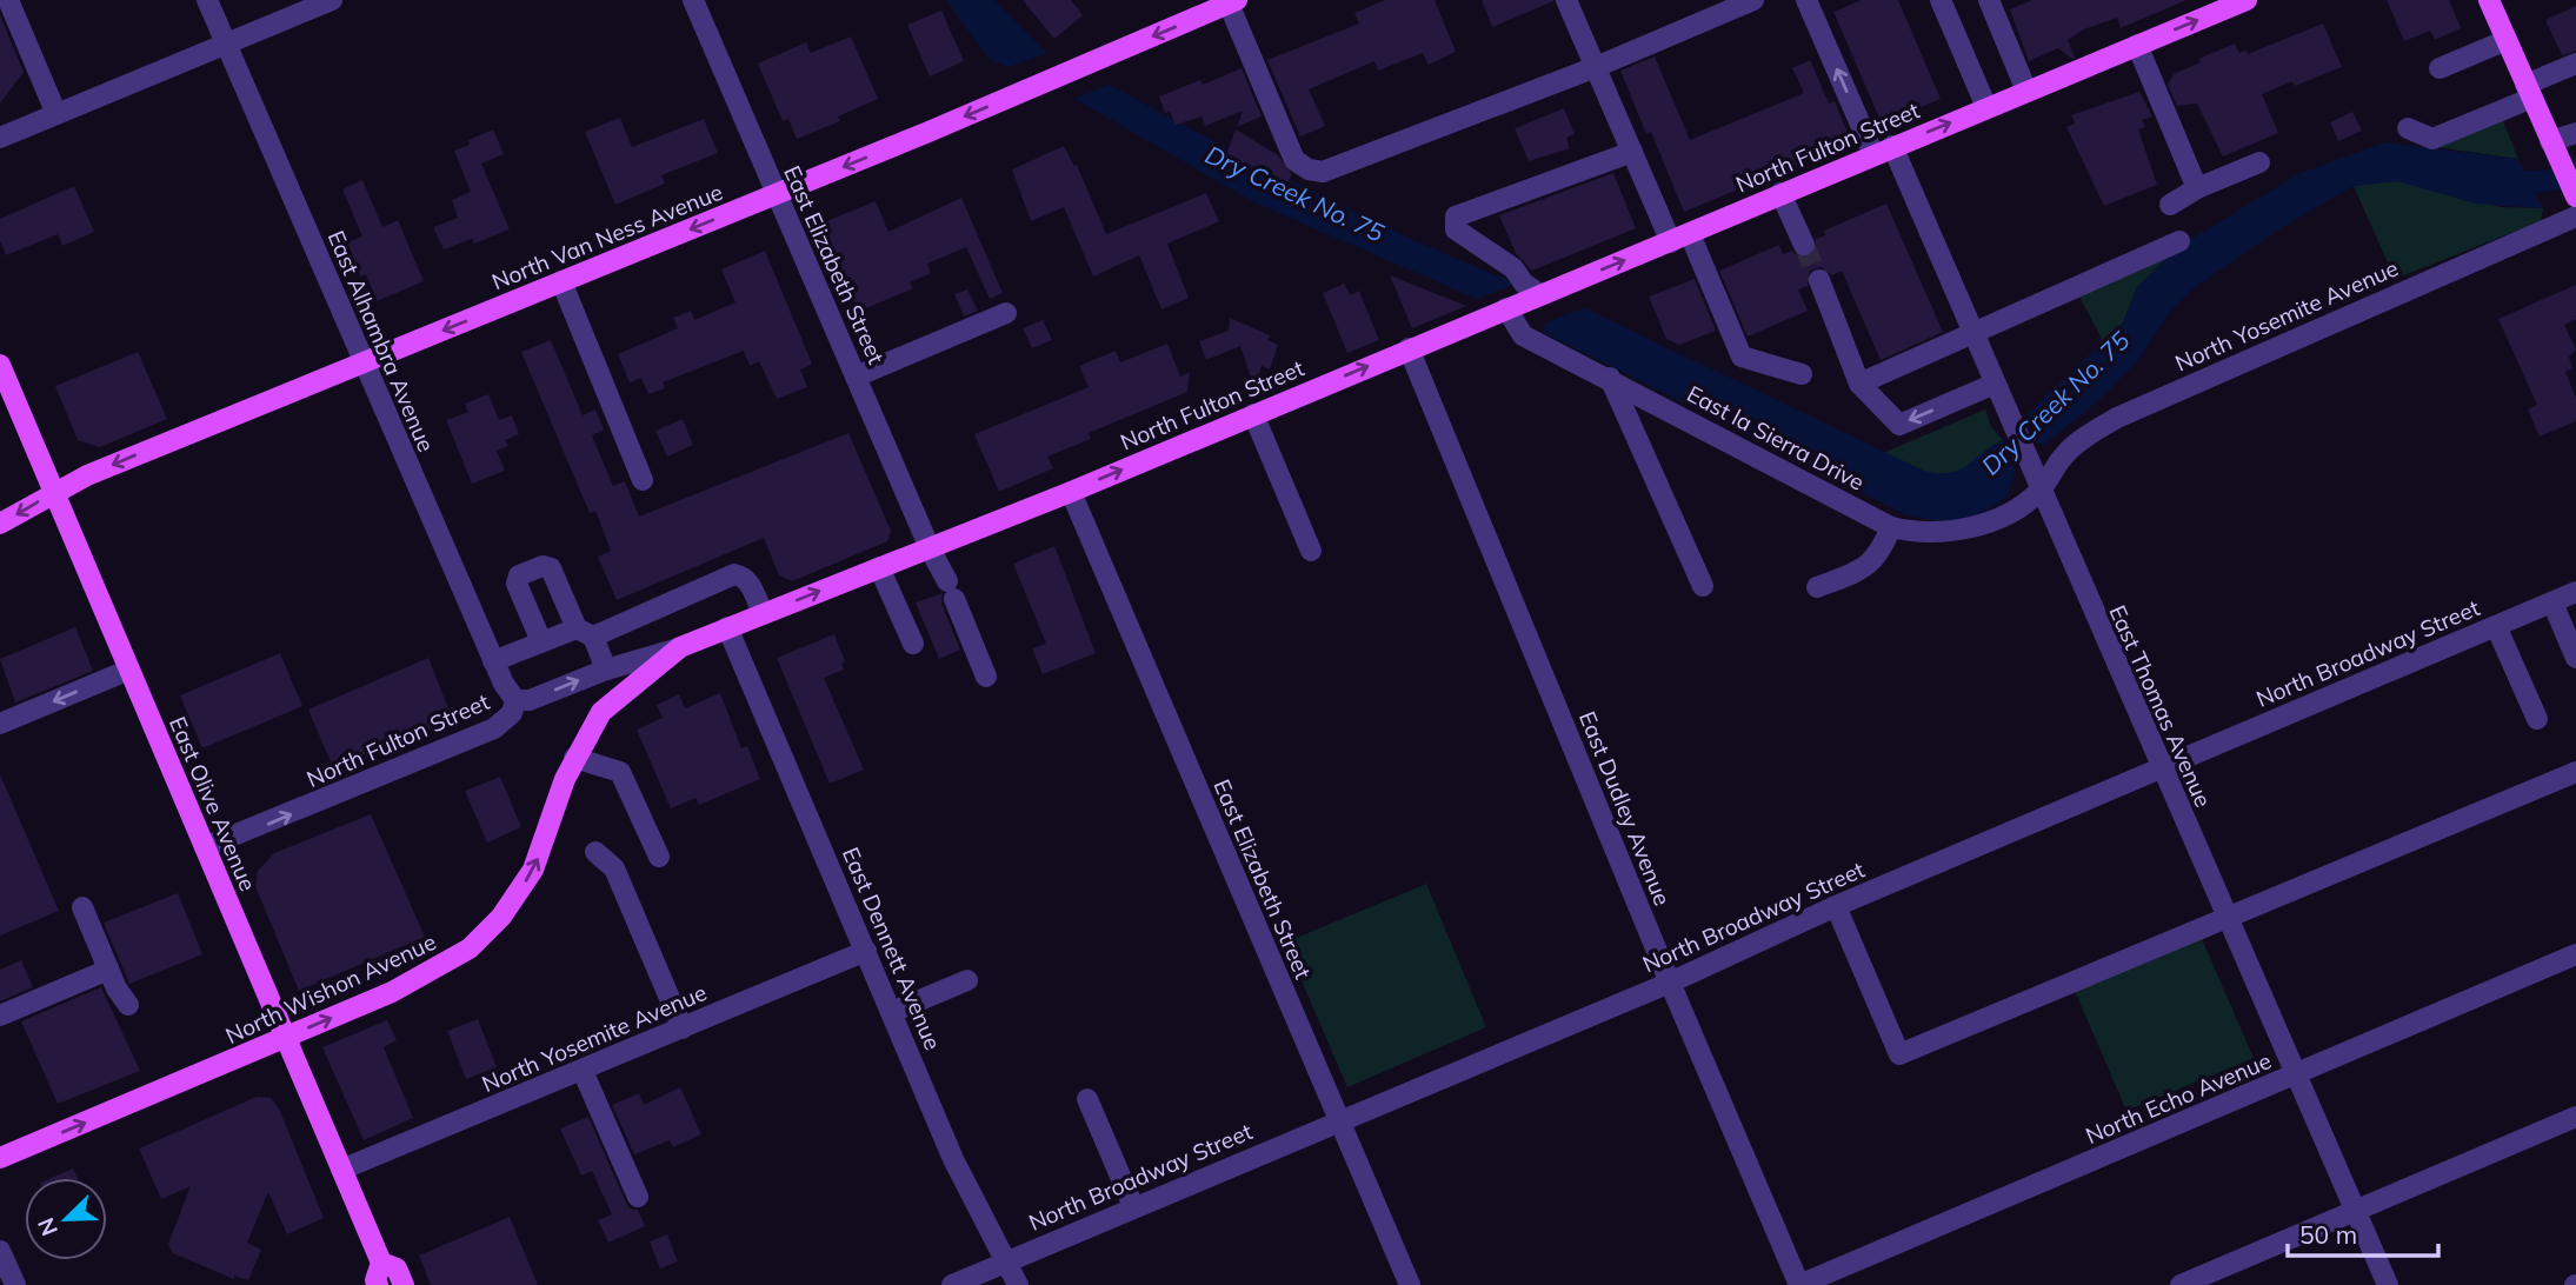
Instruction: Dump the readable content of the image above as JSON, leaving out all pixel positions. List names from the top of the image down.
{
  "streets": {
    "main road": [
      "North Fulton Street",
      "North Van Ness Avenue",
      "East Olive Avenue",
      "North Wishon Avenue"
    ],
    "street": [
      "East Elizabeth Street",
      "North Yosemite Avenue",
      "East Alhambra Avenue",
      "East la Sierra Drive",
      "North Broadway Street",
      "East Thomas Avenue",
      "East Dudley Avenue",
      "East Dennett Avenue",
      "North Echo Avenue"
    ]
  },
  "crossings": [
    ["North Fulton Street", "East Elizabeth Street"],
    ["North Fulton Street", "East Alhambra Avenue"],
    ["North Fulton Street", "East la Sierra Drive"],
    ["North Fulton Street", "East Thomas Avenue"],
    ["North Fulton Street", "East Olive Avenue"],
    ["North Fulton Street", "East Dudley Avenue"],
    ["North Fulton Street", "East Dennett Avenue"],
    ["North Fulton Street", "North Wishon Avenue"],
    ["North Van Ness Avenue", "East Elizabeth Street"],
    ["North Van Ness Avenue", "East Alhambra Avenue"],
    ["North Van Ness Avenue", "East Olive Avenue"],
    ["East Elizabeth Street", "North Broadway Street"],
    ["North Yosemite Avenue", "East la Sierra Drive"],
    ["North Yosemite Avenue", "East Thomas Avenue"],
    ["North Yosemite Avenue", "East Olive Avenue"],
    ["North Yosemite Avenue", "East Dennett Avenue"],
    ["East la Sierra Drive", "East Thomas Avenue"],
    ["North Broadway Street", "East Thomas Avenue"],
    ["North Broadway Street", "East Dudley Avenue"],
    ["North Broadway Street", "East Dennett Avenue"],
    ["East Thomas Avenue", "North Echo Avenue"],
    ["East Olive Avenue", "North Wishon Avenue"],
    ["East Dudley Avenue", "North Echo Avenue"]
  ],
  "one_way": ["North Fulton Street", "North Van Ness Avenue", "North Wishon Avenue"],
  "water": ["Dry Creek No. 75"],
  "scale_bar": "50 m",
  "north": "bottom left"
}
